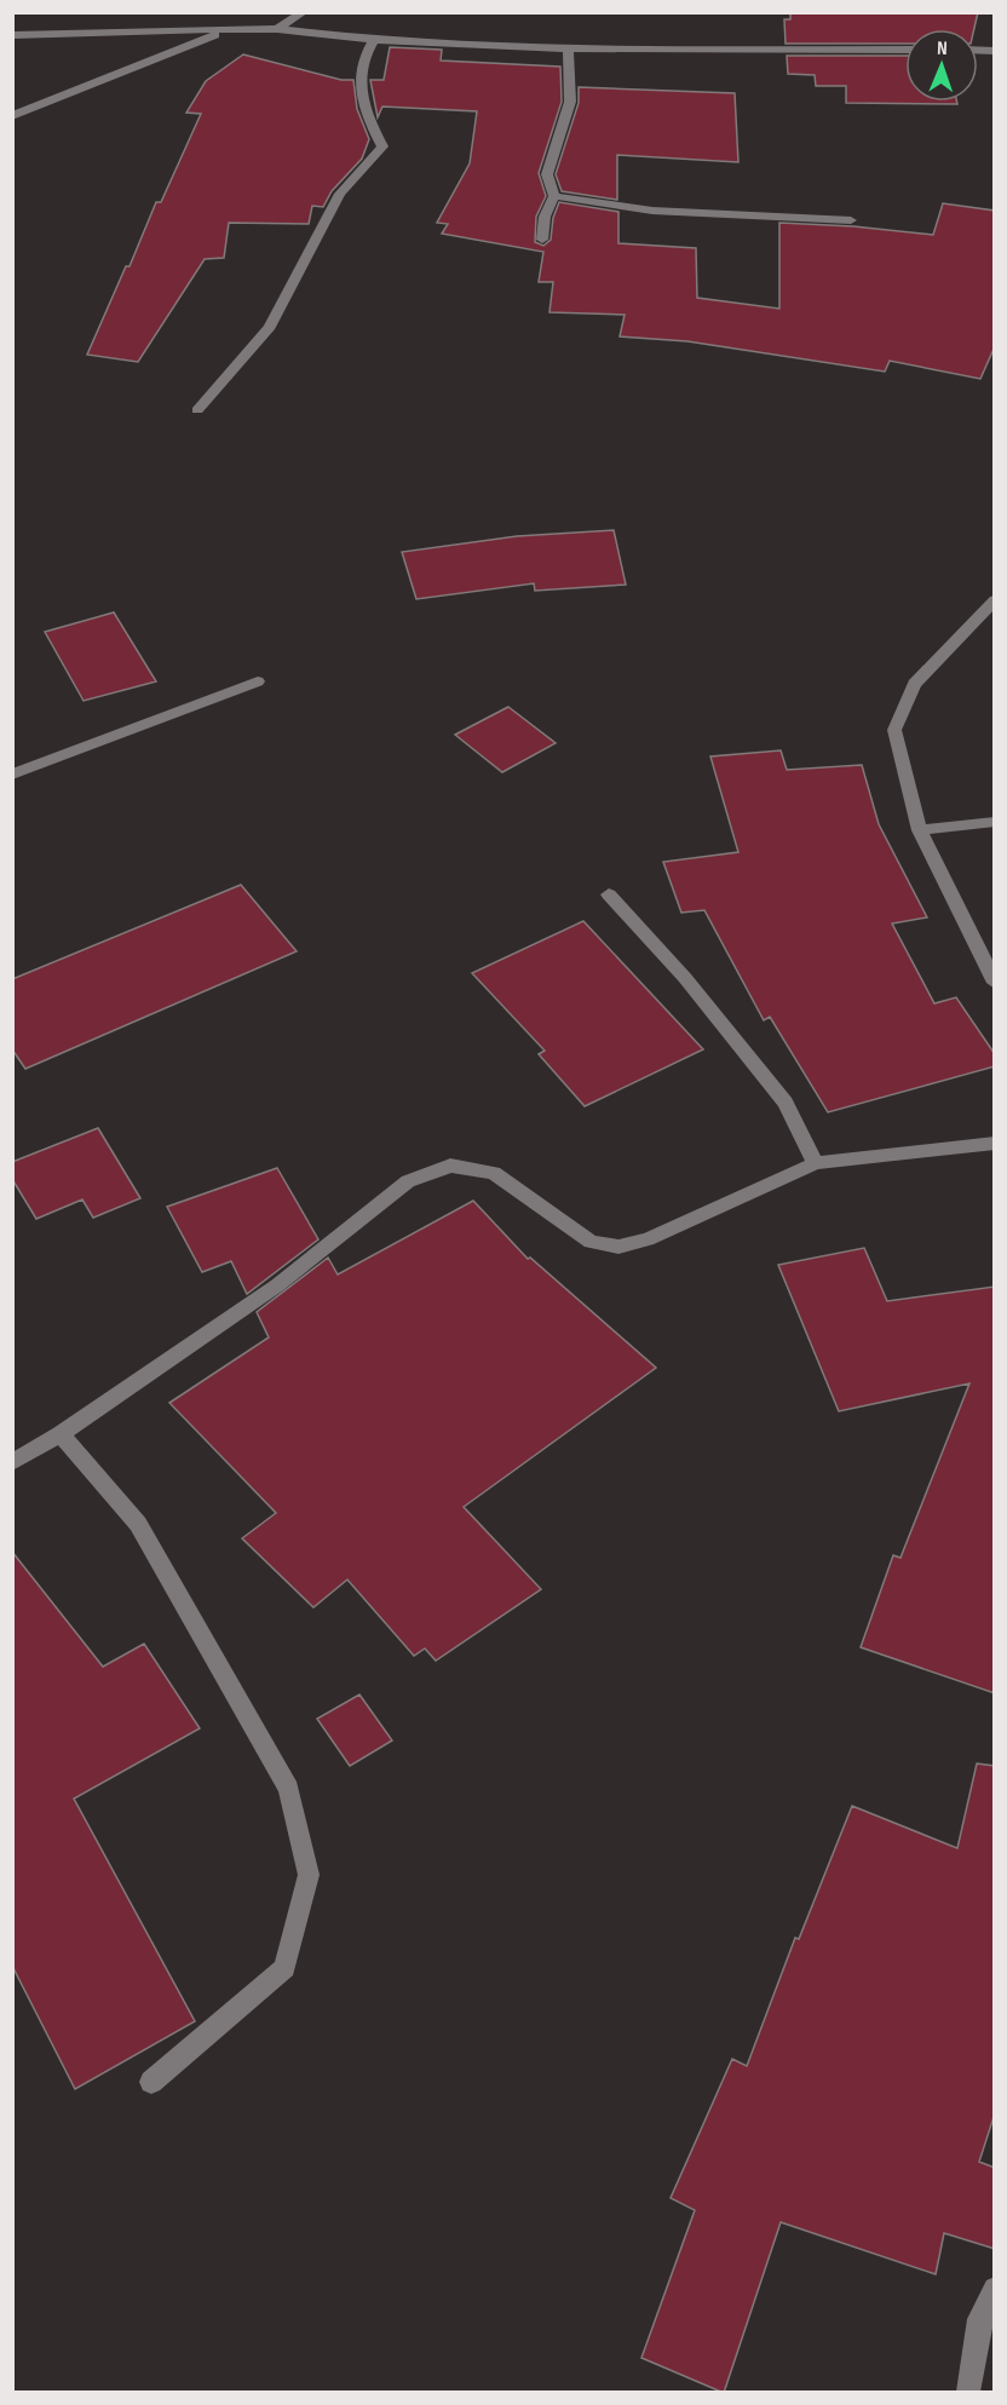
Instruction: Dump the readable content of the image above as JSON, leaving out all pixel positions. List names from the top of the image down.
{
  "north": "top"
}
